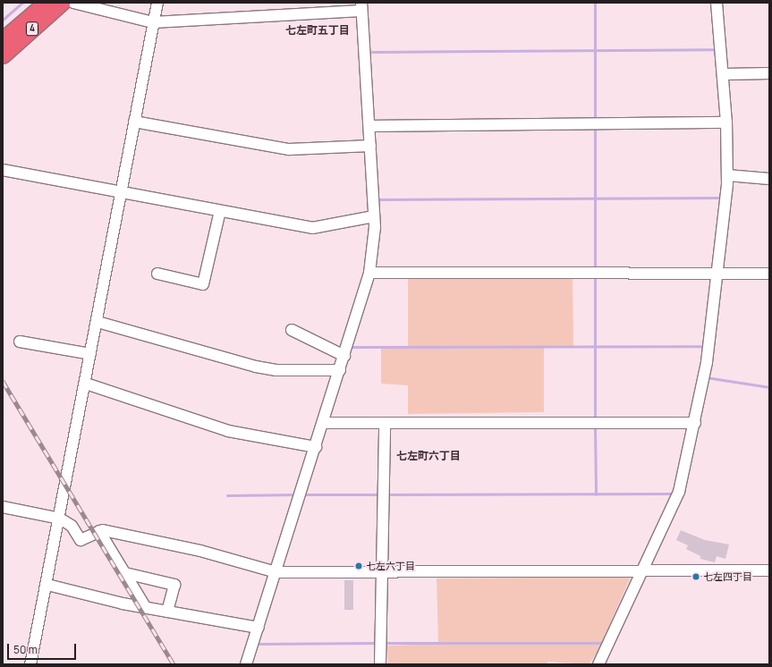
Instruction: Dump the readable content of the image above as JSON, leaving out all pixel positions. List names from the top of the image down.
{
  "streets": {
    "highway": ["4"]
  },
  "districts": ["七左町五丁目", "七左町六丁目"],
  "places": ["七左六丁目", "七左四丁目"],
  "scale_bar": "50 m"
}
